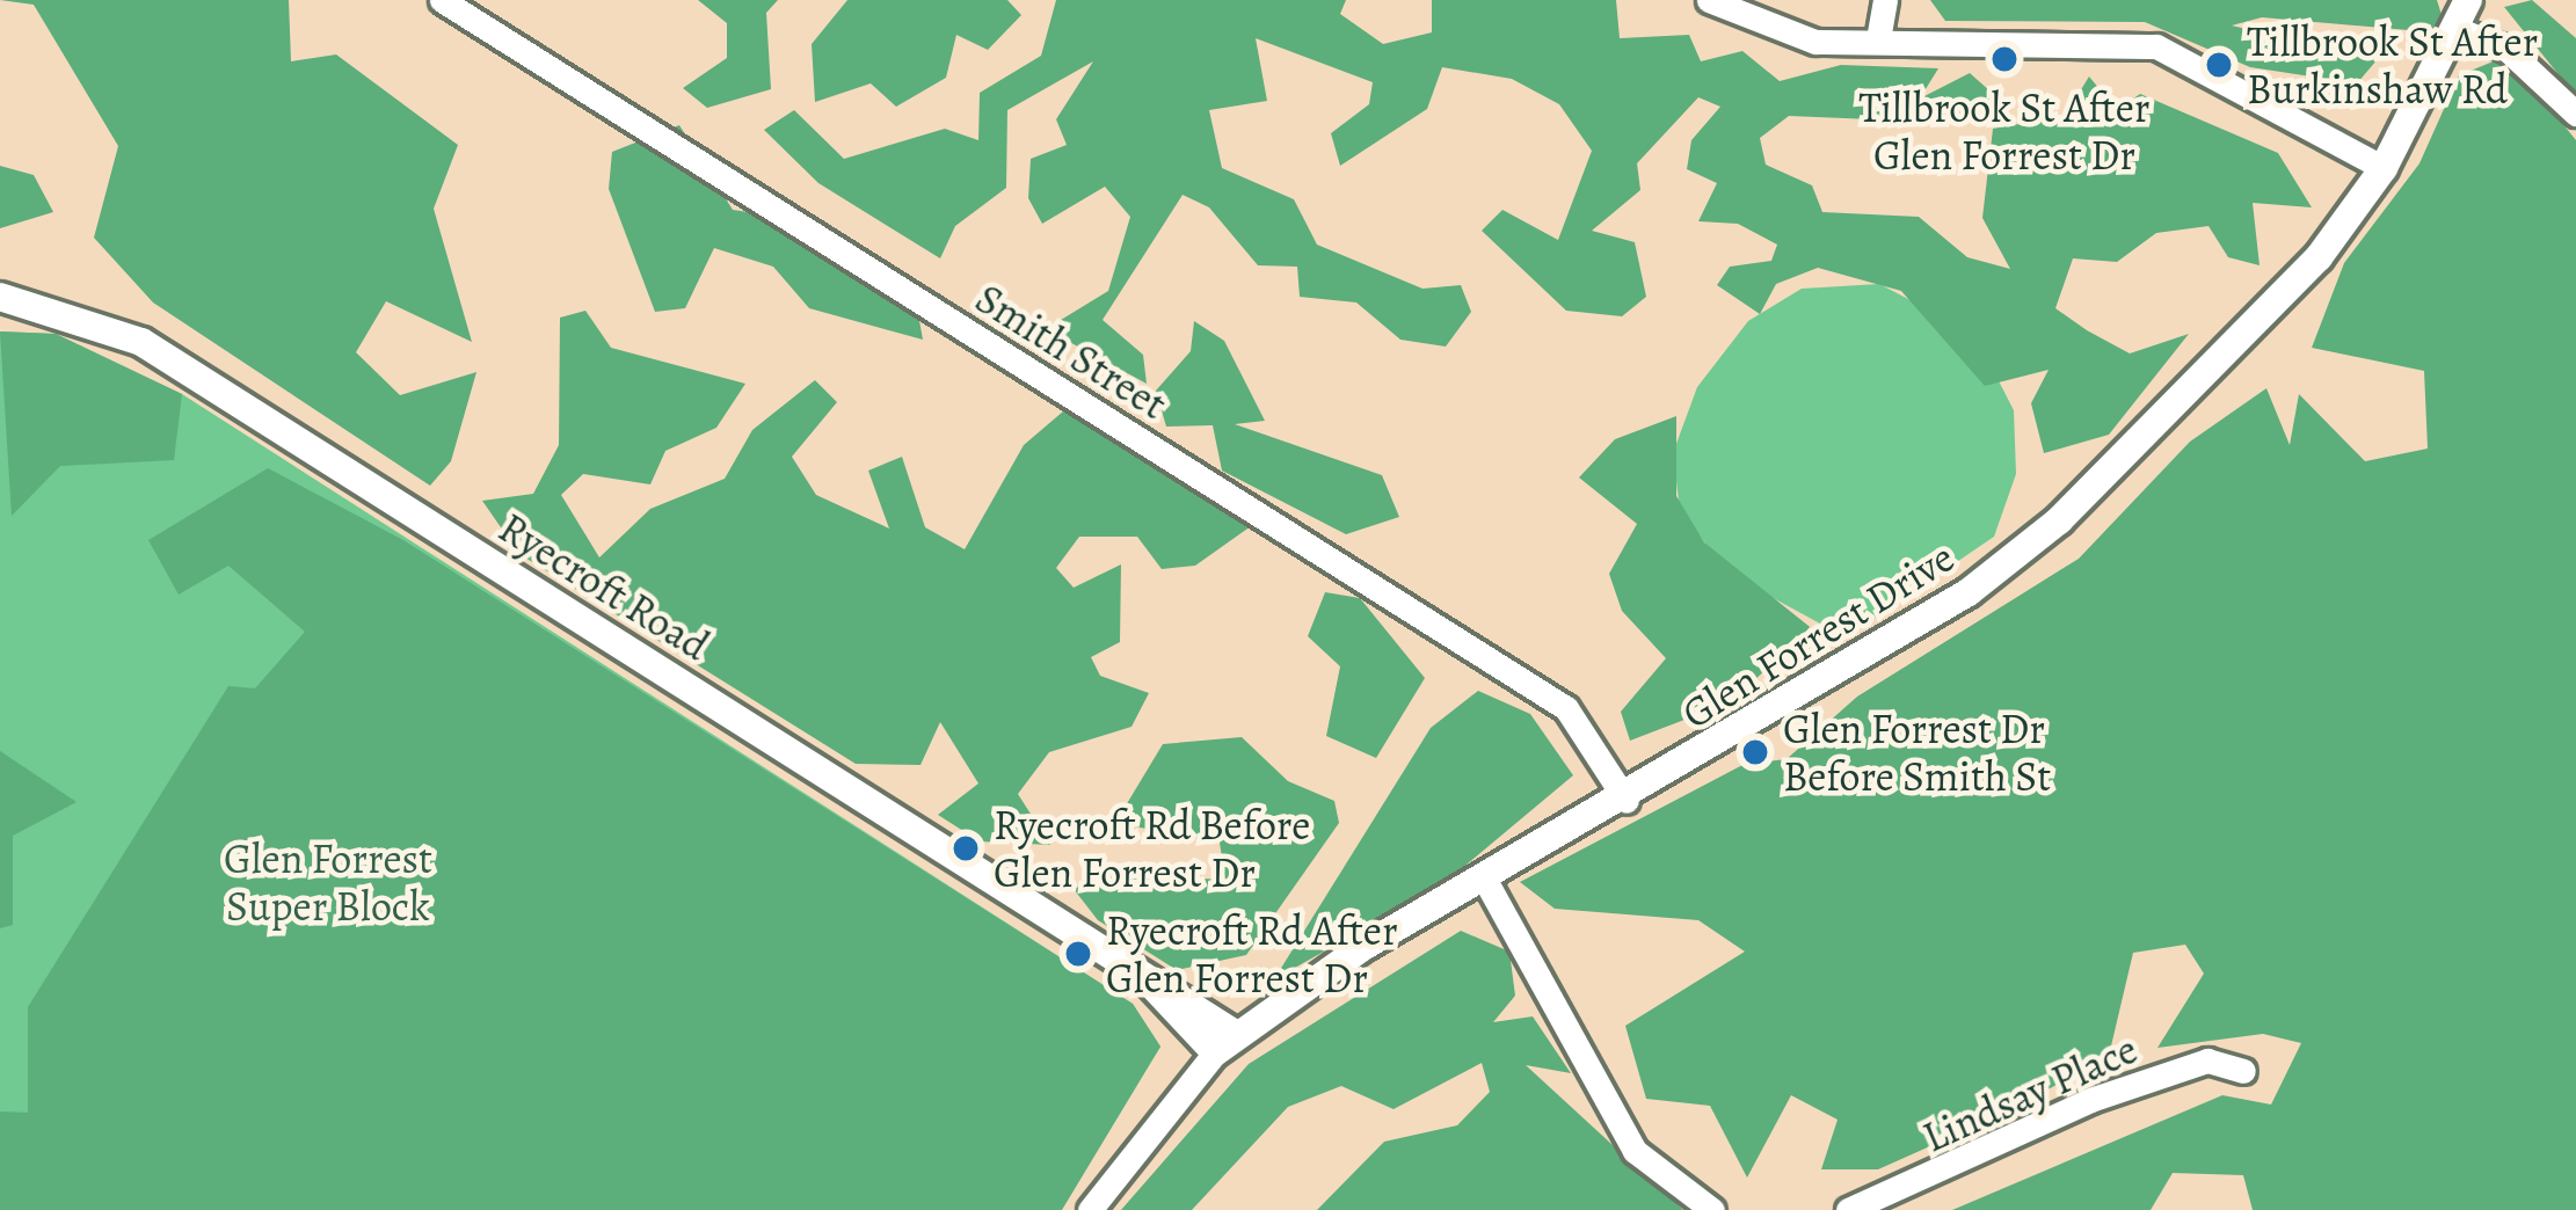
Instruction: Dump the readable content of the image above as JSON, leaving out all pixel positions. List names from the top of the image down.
{
  "streets": {
    "street": [
      "Smith Street",
      "Ryecroft Road",
      "Glen Forrest Drive",
      "Lindsay Place"
    ]
  },
  "crossings": [
    ["Smith Street", "Glen Forrest Drive"],
    ["Ryecroft Road", "Glen Forrest Drive"]
  ],
  "parks": ["Glen Forrest Super Block"],
  "places": [
    "Tillbrook St After Glen Forrest Dr",
    "Tillbrook St After Burkinshaw Rd",
    "Glen Forrest Dr Before Smith St",
    "Ryecroft Rd Before Glen Forrest Dr",
    "Ryecroft Rd After Glen Forrest Dr"
  ]
}
